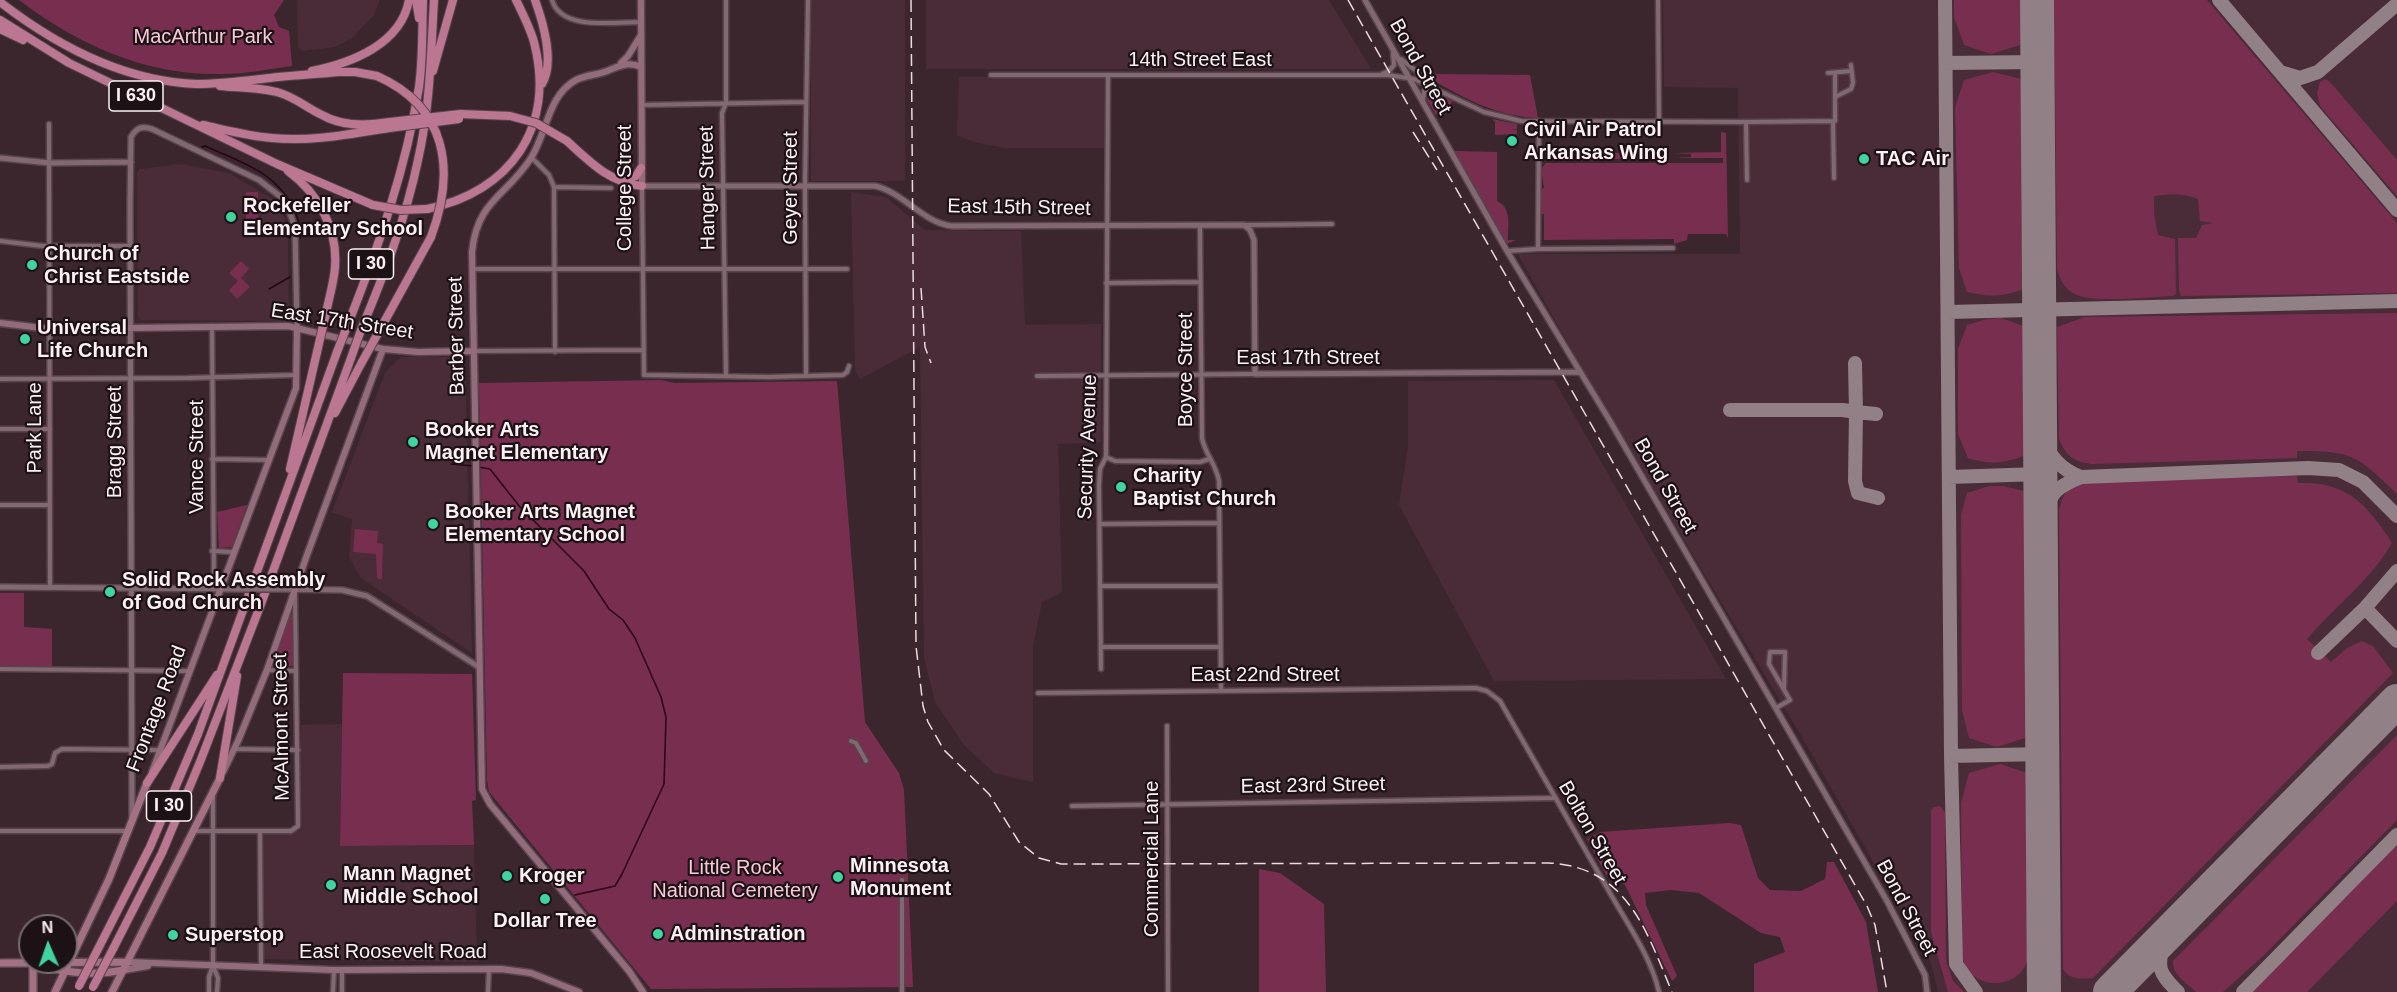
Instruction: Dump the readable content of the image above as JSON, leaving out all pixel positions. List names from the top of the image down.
{
  "streets": {
    "highway": ["I 630", "I 30"],
    "main road": [
      "College Street",
      "East 17th Street",
      "Barber Street",
      "Frontage Road",
      "East Roosevelt Road"
    ],
    "street": [
      "14th Street East",
      "Bond Street",
      "Hanger Street",
      "Geyer Street",
      "East 15th Street",
      "Boyce Street",
      "Park Lane",
      "Bragg Street",
      "Security Avenue",
      "Vance Street",
      "East 22nd Street",
      "McAlmont Street",
      "East 23rd Street",
      "Bolton Street",
      "Commercial Lane"
    ]
  },
  "crossings": [
    ["14th Street East", "Bond Street"],
    ["14th Street East", "Security Avenue"],
    ["Bond Street", "East 17th Street"],
    ["College Street", "Hanger Street"],
    ["College Street", "East 15th Street"],
    ["College Street", "East 17th Street"],
    ["College Street", "Barber Street"],
    ["Hanger Street", "East 15th Street"],
    ["Geyer Street", "East 15th Street"],
    ["East 15th Street", "Boyce Street"],
    ["East 15th Street", "Security Avenue"],
    ["East 17th Street", "Barber Street"],
    ["East 17th Street", "Boyce Street"],
    ["East 17th Street", "Park Lane"],
    ["East 17th Street", "Bragg Street"],
    ["East 17th Street", "Security Avenue"],
    ["East 17th Street", "Vance Street"],
    ["East 17th Street", "Frontage Road"],
    ["Boyce Street", "East 22nd Street"],
    ["Bragg Street", "Frontage Road"],
    ["Vance Street", "Frontage Road"],
    ["East 22nd Street", "Bolton Street"],
    ["East 23rd Street", "Bolton Street"],
    ["East 23rd Street", "Commercial Lane"]
  ],
  "parks": ["MacArthur Park", "Little Rock National Cemetery"],
  "places": [
    "Civil Air Patrol Arkansas Wing",
    "TAC Air",
    "Rockefeller Elementary School",
    "Church of Christ Eastside",
    "Universal Life Church",
    "Booker Arts Magnet Elementary",
    "Charity Baptist Church",
    "Booker Arts Magnet Elementary School",
    "Solid Rock Assembly of God Church",
    "Kroger",
    "Minnesota Monument",
    "Mann Magnet Middle School",
    "Dollar Tree",
    "Adminstration",
    "Superstop"
  ],
  "north": "top"
}
